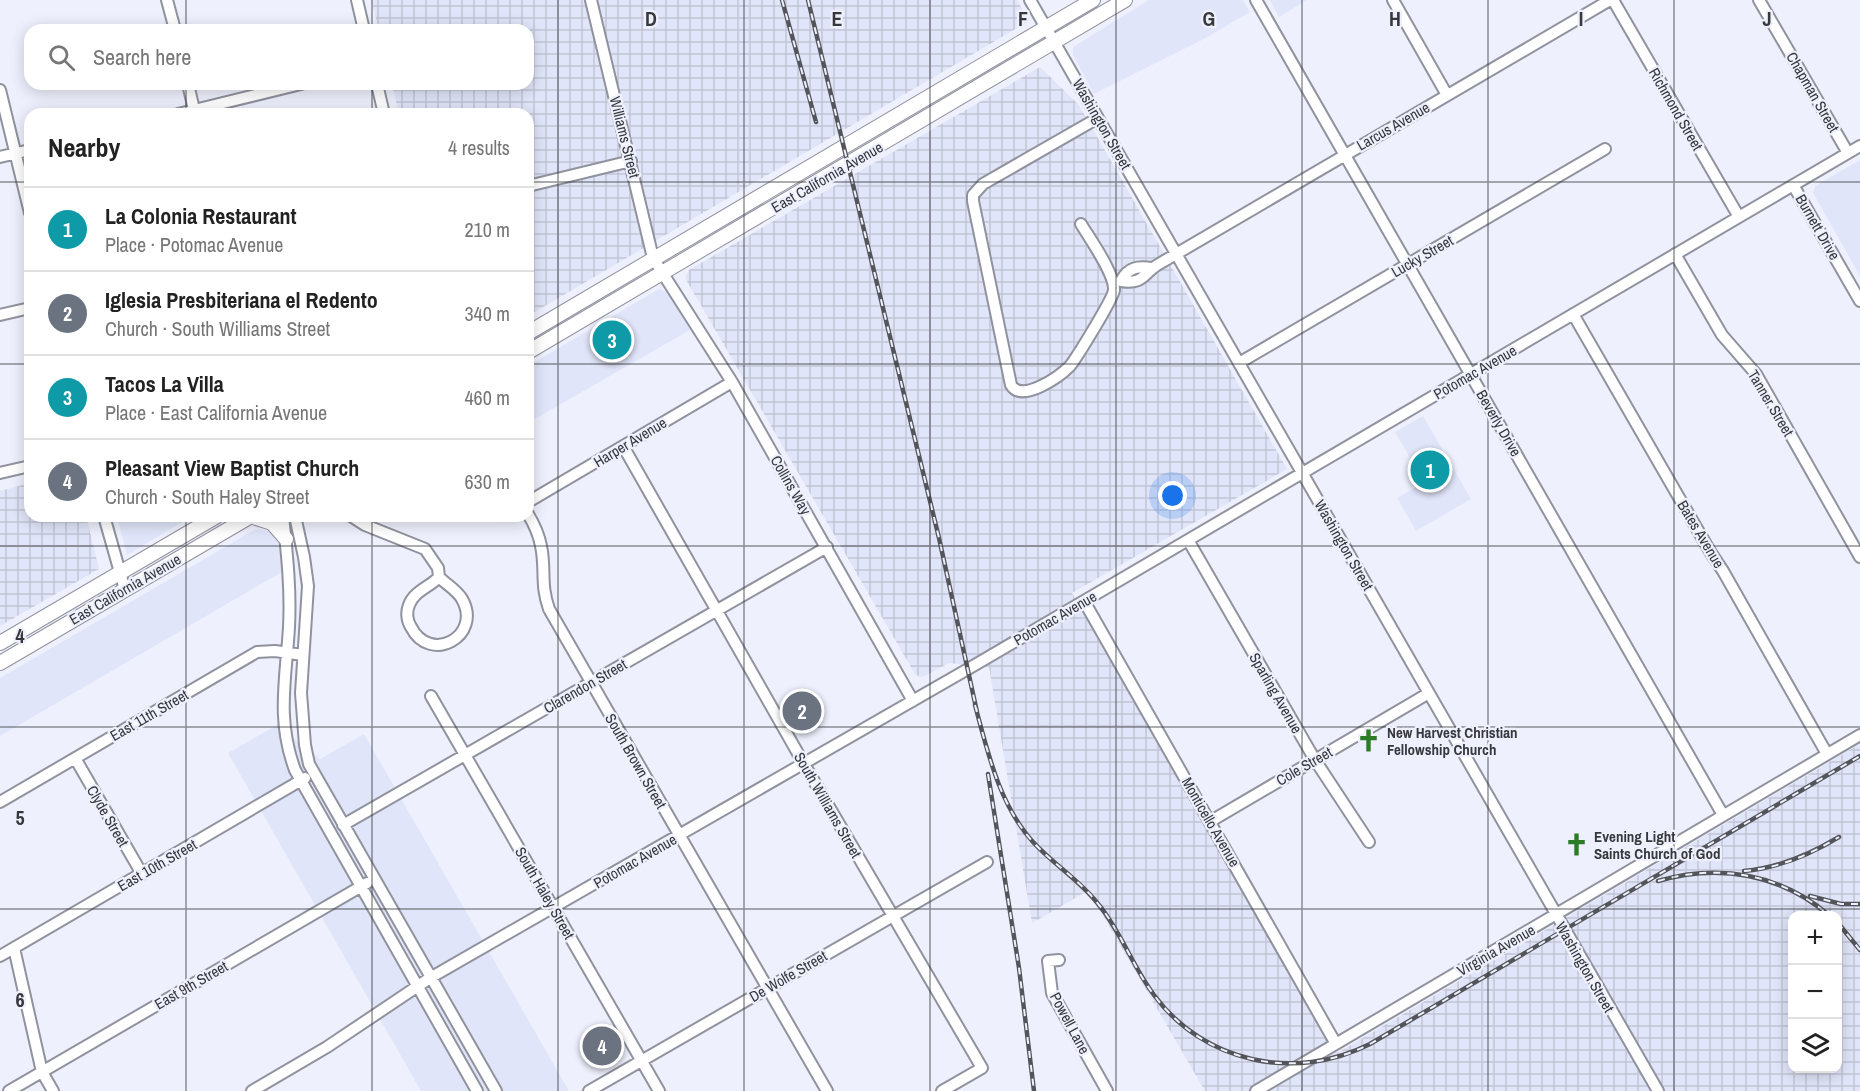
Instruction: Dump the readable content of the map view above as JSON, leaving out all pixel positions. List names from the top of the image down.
{
  "streets": {
    "main road": ["East California Avenue"],
    "street": [
      "Chapman Street",
      "Richmond Street",
      "Washington Street",
      "Larcus Avenue",
      "Williams Street",
      "Burnett Drive",
      "Lucky Street",
      "Potomac Avenue",
      "Tanner Street",
      "Beverly Drive",
      "Harper Avenue",
      "Collins Way",
      "Bates Avenue",
      "Clarendon Street",
      "Sparling Avenue",
      "East 11th Street",
      "South Brown Street",
      "Cole Street",
      "South Williams Street",
      "Clyde Street",
      "Monticello Avenue",
      "East 10th Street",
      "South Haley Street",
      "Virginia Avenue",
      "De Wolfe Street",
      "East 9th Street",
      "Powell Lane"
    ]
  },
  "crossings": [
    ["Chapman Street", "Potomac Avenue"],
    ["Richmond Street", "Larcus Avenue"],
    ["Richmond Street", "Potomac Avenue"],
    ["Washington Street", "Larcus Avenue"],
    ["Washington Street", "East California Avenue"],
    ["Washington Street", "Lucky Street"],
    ["Washington Street", "Potomac Avenue"],
    ["Washington Street", "Cole Street"],
    ["Washington Street", "Virginia Avenue"],
    ["Larcus Avenue", "Beverly Drive"],
    ["Williams Street", "East California Avenue"],
    ["Williams Street", "Collins Way"],
    ["East California Avenue", "Collins Way"],
    ["Burnett Drive", "Potomac Avenue"],
    ["Lucky Street", "Beverly Drive"],
    ["Potomac Avenue", "Tanner Street"],
    ["Potomac Avenue", "Beverly Drive"],
    ["Potomac Avenue", "Collins Way"],
    ["Potomac Avenue", "Bates Avenue"],
    ["Potomac Avenue", "Sparling Avenue"],
    ["Potomac Avenue", "South Brown Street"],
    ["Potomac Avenue", "South Williams Street"],
    ["Potomac Avenue", "Monticello Avenue"],
    ["Potomac Avenue", "South Haley Street"],
    ["Beverly Drive", "Virginia Avenue"],
    ["Harper Avenue", "Collins Way"],
    ["Harper Avenue", "South Williams Street"],
    ["Collins Way", "Clarendon Street"],
    ["Bates Avenue", "Virginia Avenue"],
    ["Clarendon Street", "South Brown Street"],
    ["Clarendon Street", "South Williams Street"],
    ["Clarendon Street", "South Haley Street"],
    ["Sparling Avenue", "Cole Street"],
    ["East 11th Street", "Clyde Street"],
    ["South Brown Street", "De Wolfe Street"],
    ["Cole Street", "Monticello Avenue"],
    ["South Williams Street", "De Wolfe Street"],
    ["Clyde Street", "East 10th Street"],
    ["Monticello Avenue", "Virginia Avenue"],
    ["South Haley Street", "De Wolfe Street"]
  ],
  "places": {
    "church": ["New Harvest Christian Fellowship Church", "Evening Light Saints Church of God"]
  },
  "page": {
    "search": "Search here",
    "heading": ["Nearby", "4 results"],
    "list": [
      {
        "mark": "1",
        "name": "La Colonia Restaurant",
        "note": "Place · Potomac Avenue",
        "value": "210 m"
      },
      {
        "mark": "2",
        "name": "Iglesia Presbiteriana el Redento",
        "note": "Church · South Williams Street",
        "value": "340 m"
      },
      {
        "mark": "3",
        "name": "Tacos La Villa",
        "note": "Place · East California Avenue",
        "value": "460 m"
      },
      {
        "mark": "4",
        "name": "Pleasant View Baptist Church",
        "note": "Church · South Haley Street",
        "value": "630 m"
      }
    ],
    "pins": [
      "3",
      "1",
      "2",
      "4"
    ],
    "map_buttons": ["+", "−"]
  },
  "grid": {
    "columns": [
      "D",
      "E",
      "F",
      "G",
      "H",
      "I",
      "J"
    ],
    "rows": ["4", "5", "6"]
  }
}
